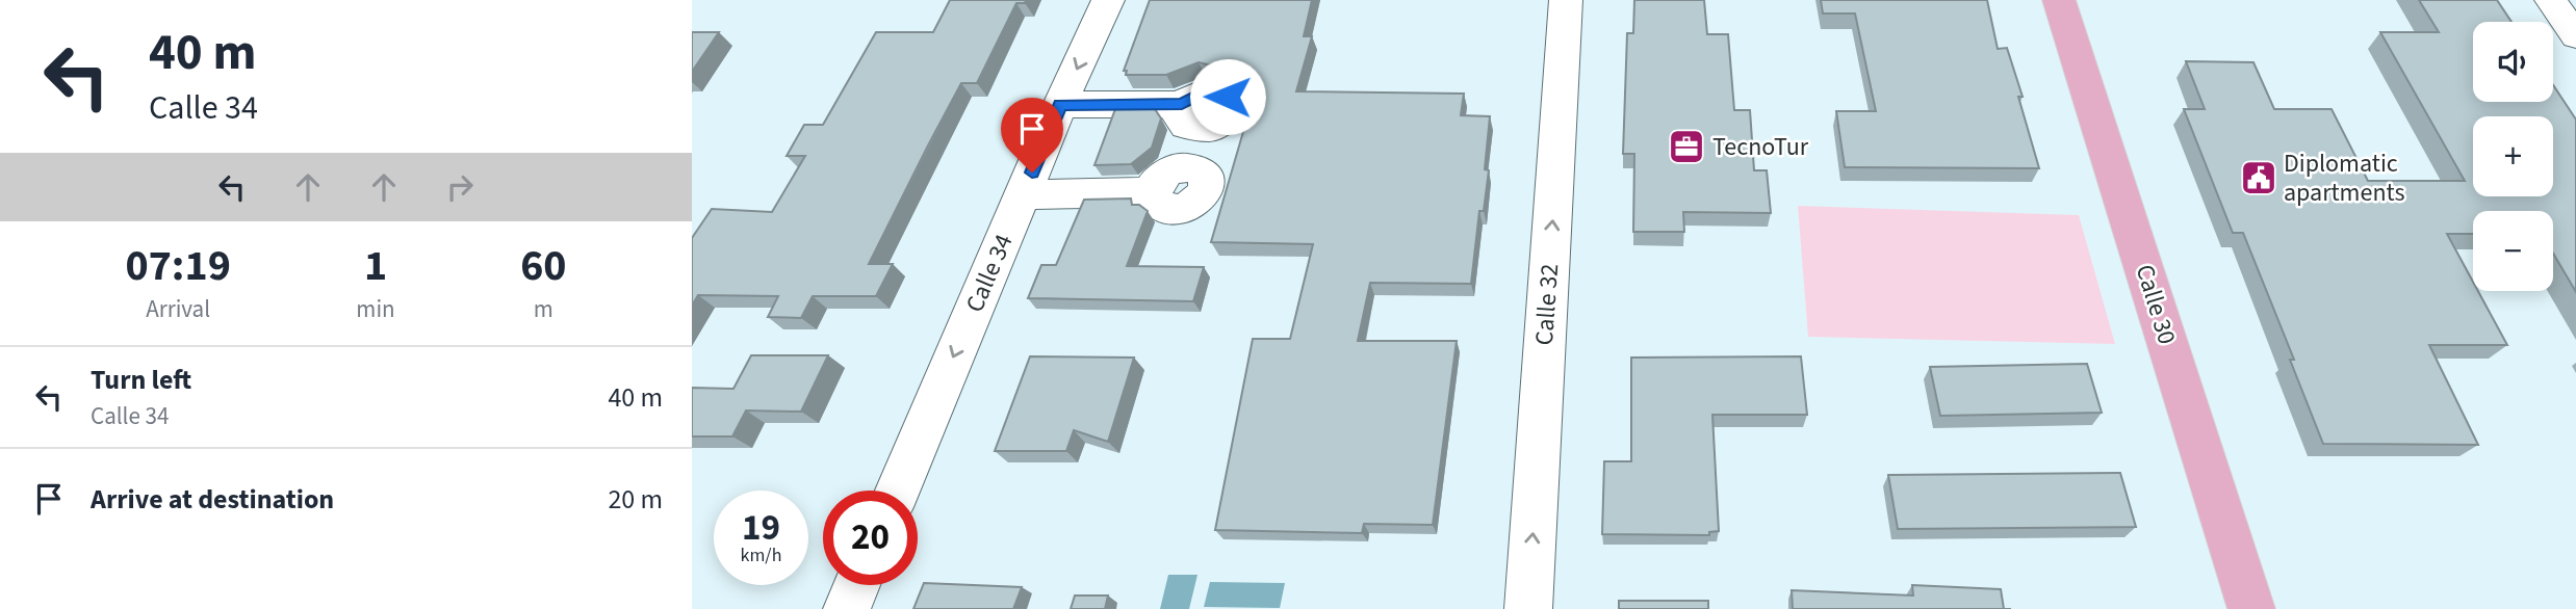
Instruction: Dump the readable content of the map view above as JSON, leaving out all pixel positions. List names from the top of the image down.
{
  "streets": {
    "main road": ["Calle 30"],
    "street": ["Calle 34", "Calle 32"]
  },
  "one_way": ["Calle 34", "Calle 32"],
  "places": {
    "office": ["TecnoTur"],
    "public building": ["Diplomatic apartments"]
  },
  "page": {
    "turn": ["40 m", "Calle 34"],
    "map_buttons": ["+", "−"],
    "eta": [
      "07:19",
      "Arrival",
      "1",
      "min",
      "60",
      "m"
    ],
    "list": [
      {
        "name": "Turn left",
        "note": "Calle 34",
        "value": "40 m"
      },
      {
        "name": "Arrive at destination",
        "value": "20 m"
      }
    ],
    "speed": "19 km/h",
    "limit": "20"
  }
}
